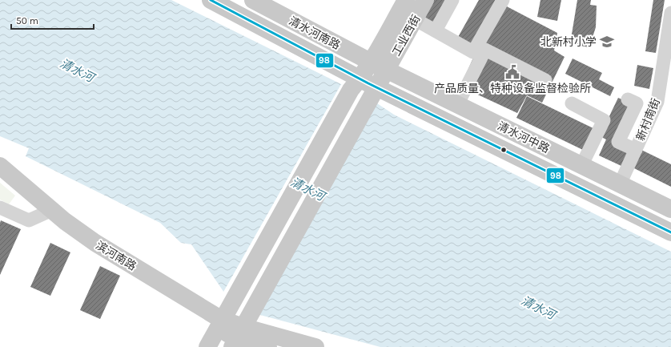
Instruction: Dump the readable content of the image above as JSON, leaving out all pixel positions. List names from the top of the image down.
{
  "streets": {
    "main road": [
      "清水河南路",
      "工业西街",
      "清水河中路",
      "滨河南路"
    ],
    "street": ["新村南街"]
  },
  "crossings": [
    ["清水河南路", "工业西街"],
    ["清水河南路", "清水河中路"],
    ["工业西街", "清水河中路"],
    ["新村南街", "清水河中路"]
  ],
  "water": ["清水河"],
  "places": {
    "school or university": ["北新村小学"],
    "public building": ["产品质量、特种设备监督检验所"]
  },
  "lines": ["transit line 98"],
  "scale_bar": "50 m"
}
